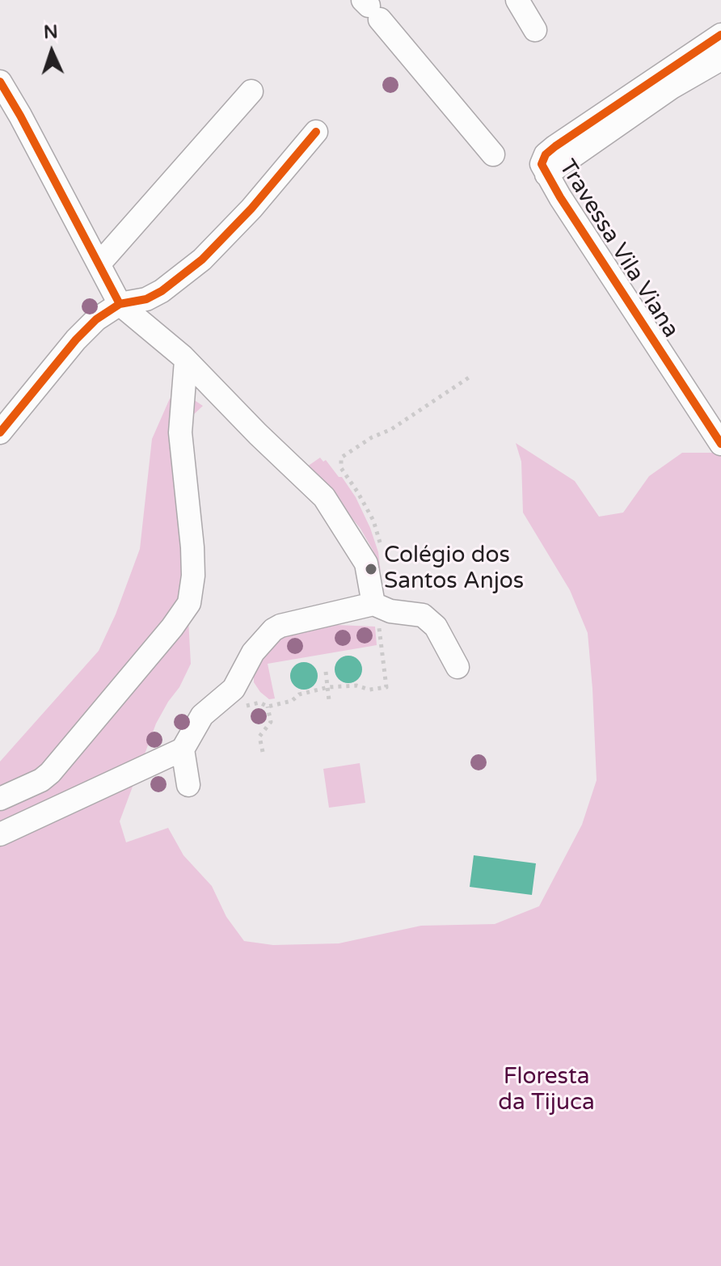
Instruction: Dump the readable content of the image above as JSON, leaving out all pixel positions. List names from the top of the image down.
{
  "streets": {
    "street": ["Travessa Vila Viana"]
  },
  "parks": ["Floresta da Tijuca"],
  "places": ["Colégio dos Santos Anjos"],
  "north": "top"
}
